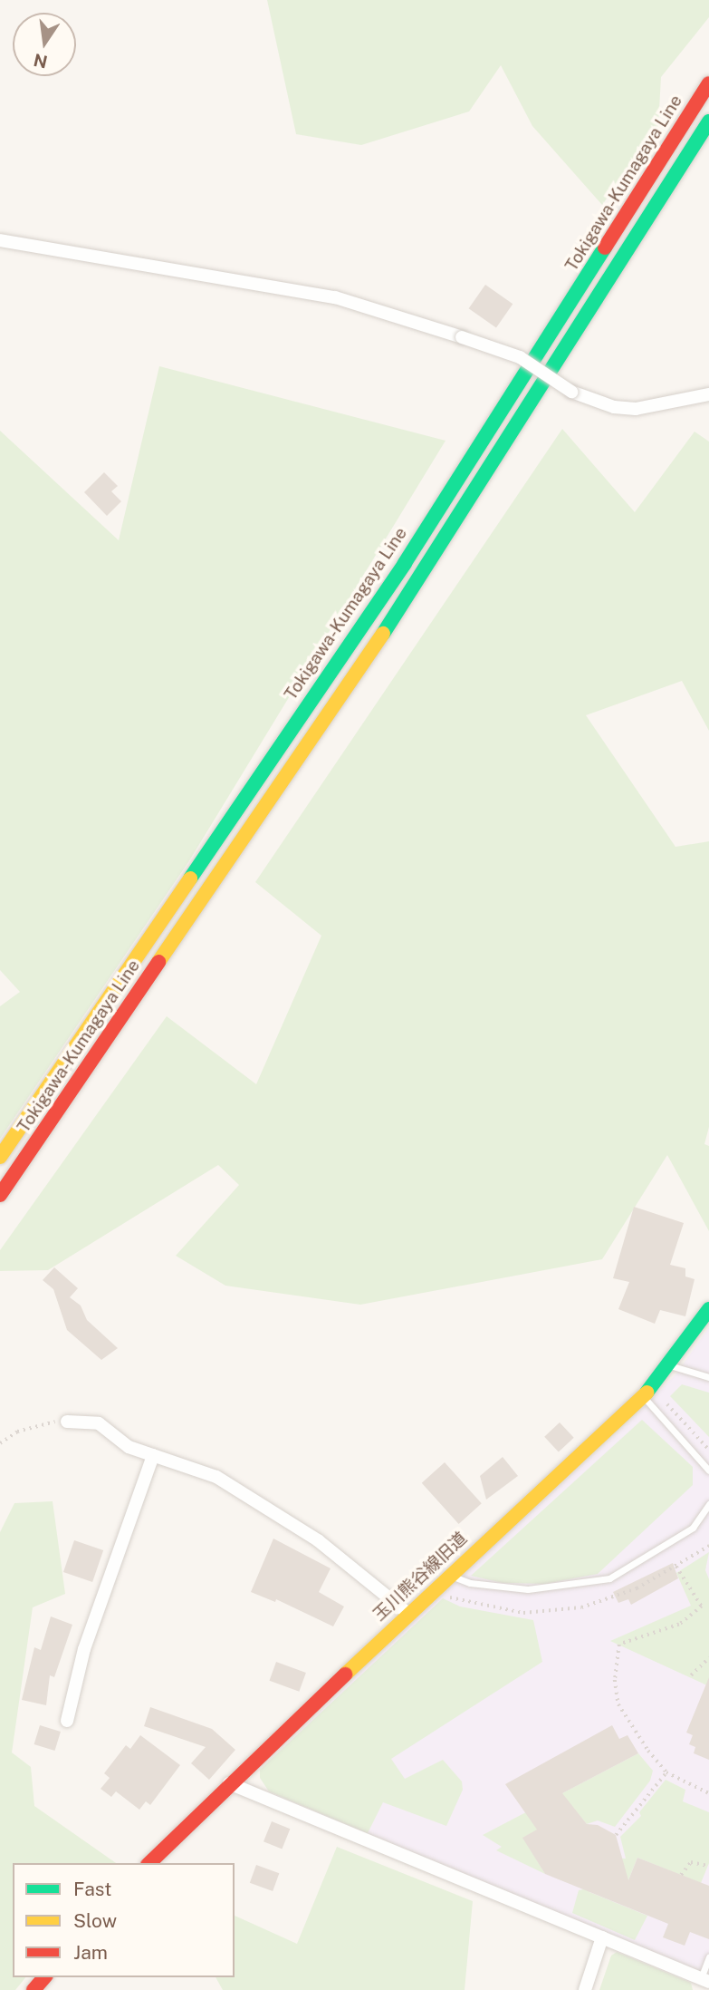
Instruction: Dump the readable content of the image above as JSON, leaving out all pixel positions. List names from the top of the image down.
{
  "streets": {
    "main road": ["Tokigawa-Kumagaya Line", "玉川熊谷線旧道"]
  },
  "legend": ["Fast", "Slow", "Jam"],
  "north": "bottom"
}
